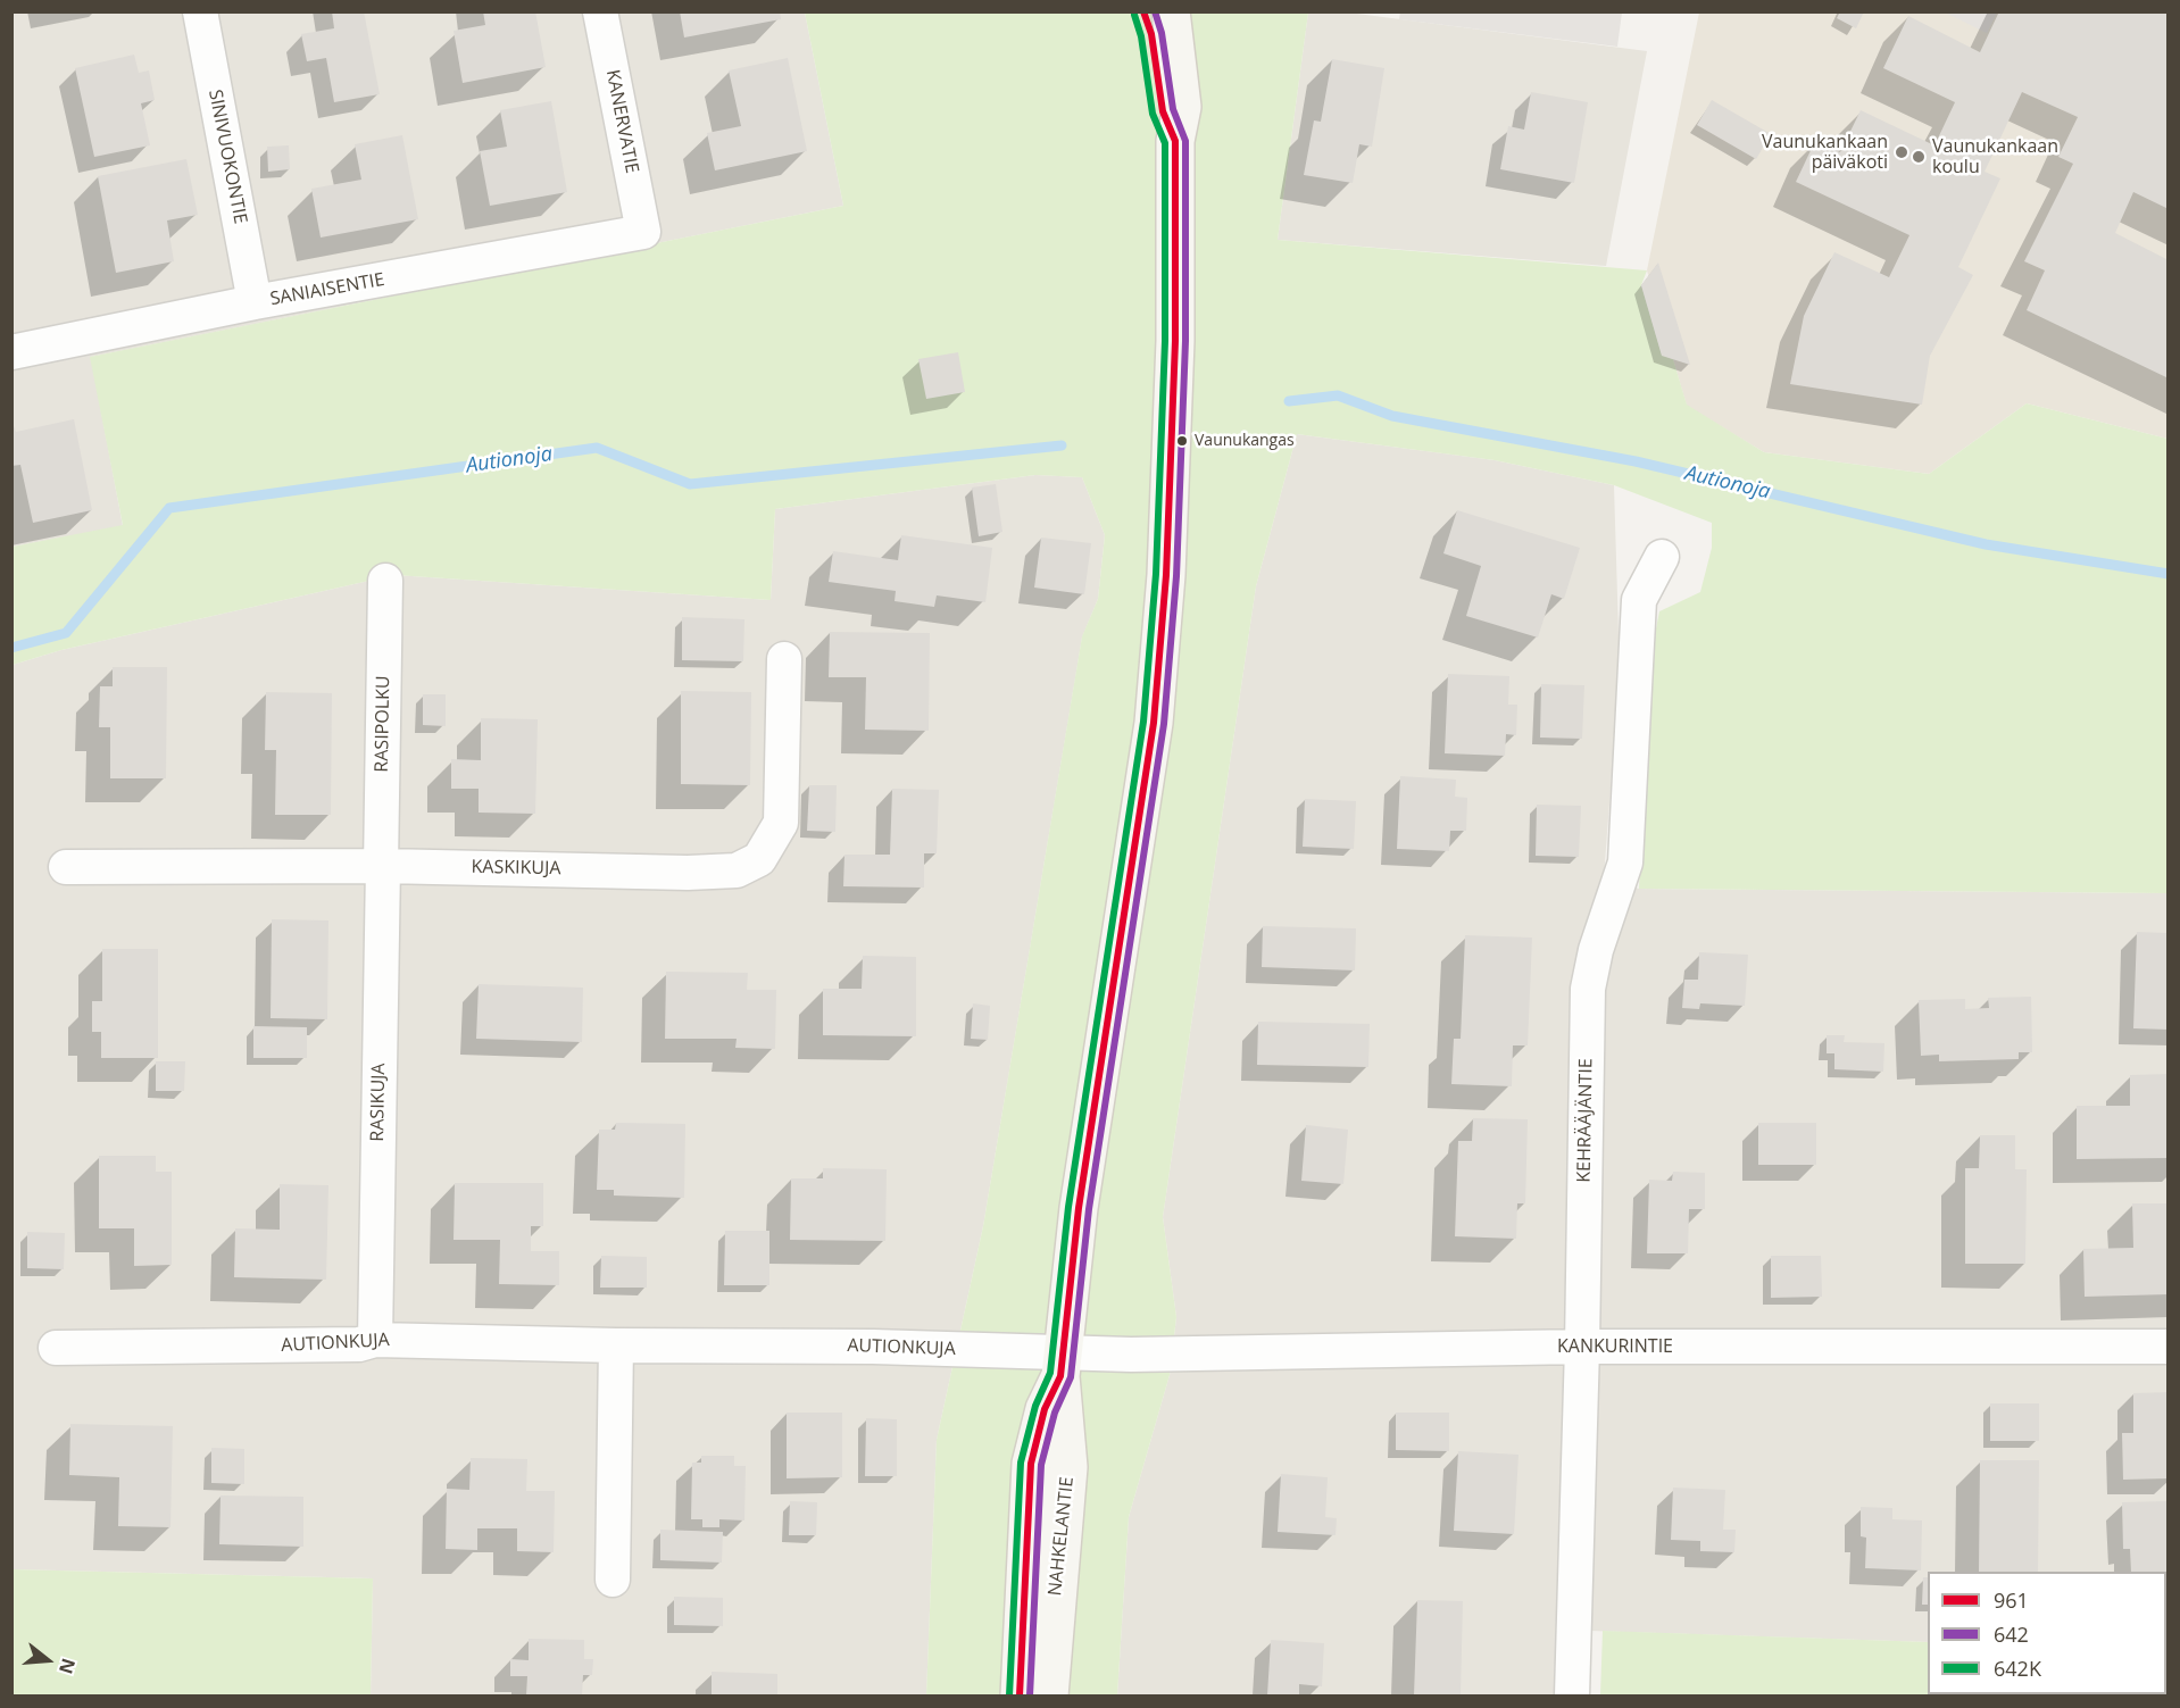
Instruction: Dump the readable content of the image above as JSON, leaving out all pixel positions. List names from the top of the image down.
{
  "streets": {
    "main road": ["NAHKELANTIE"],
    "street": [
      "KANERVATIE",
      "SINIVUOKONTIE",
      "SANIAISENTIE",
      "RASIPOLKU",
      "KASKIKUJA",
      "RASIKUJA",
      "KEHRÄÄJÄNTIE",
      "AUTIONKUJA",
      "KANKURINTIE"
    ]
  },
  "crossings": [
    ["KANERVATIE", "SANIAISENTIE"],
    ["SINIVUOKONTIE", "SANIAISENTIE"],
    ["RASIPOLKU", "KASKIKUJA"],
    ["RASIPOLKU", "RASIKUJA"],
    ["KASKIKUJA", "RASIKUJA"],
    ["RASIKUJA", "AUTIONKUJA"],
    ["KEHRÄÄJÄNTIE", "KANKURINTIE"],
    ["AUTIONKUJA", "KANKURINTIE"],
    ["AUTIONKUJA", "NAHKELANTIE"],
    ["KANKURINTIE", "NAHKELANTIE"]
  ],
  "water": ["Autionoja"],
  "places": ["Vaunukankaan päiväkoti", "Vaunukankaan koulu", "Vaunukangas"],
  "lines": ["transit line 961", "transit line 642", "transit line 642K"],
  "legend": ["961", "642", "642K"],
  "north": "right"
}
